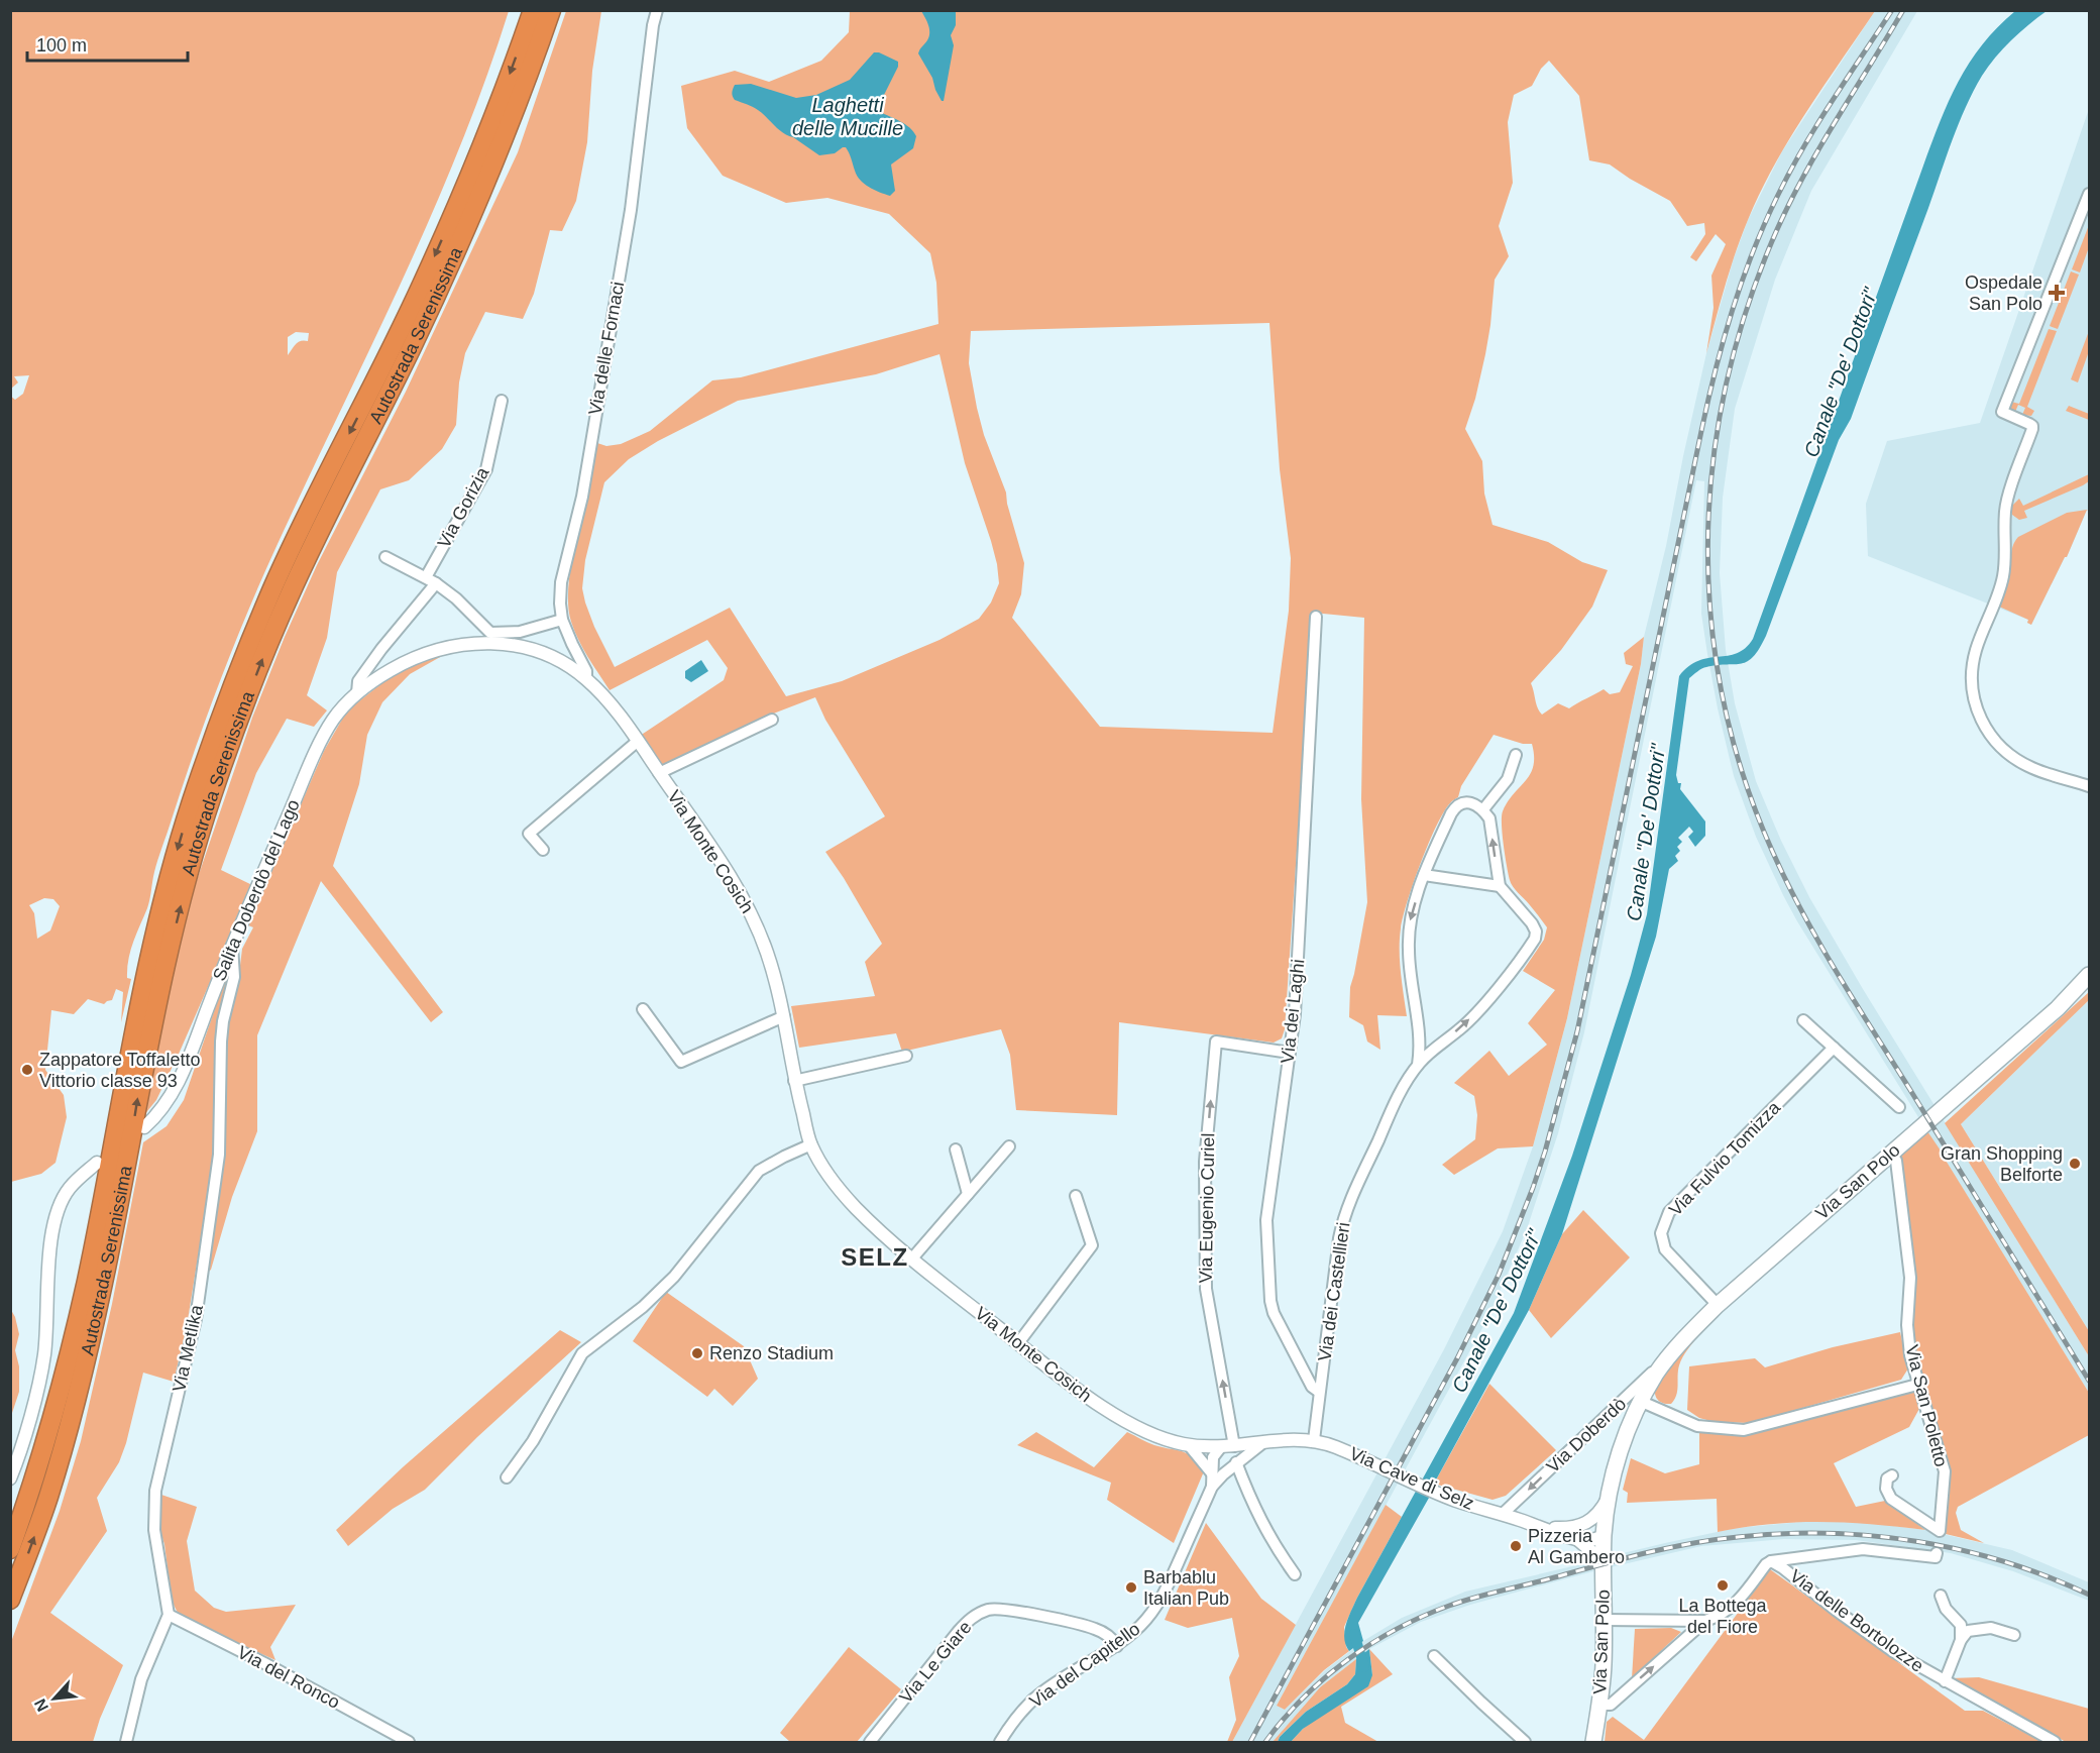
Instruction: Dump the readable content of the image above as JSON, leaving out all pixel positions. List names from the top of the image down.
{
  "streets": {
    "highway": ["Autostrada Serenissima"],
    "main road": ["Via San Polo"],
    "street": [
      "Via delle Fornaci",
      "Via Gorizia",
      "Via Monte Cosich",
      "Salita Doberdò del Lago",
      "Via dei Laghi",
      "Via Fulvio Tomizza",
      "Via Eugenio Curiel",
      "Via dei Castellieri",
      "Via Metlika",
      "Via San Poletto",
      "Via Doberdò",
      "Via Cave di Selz",
      "Via delle Bortolozze",
      "Via Le Giare",
      "Via del Capitello",
      "Via del Ronco"
    ]
  },
  "crossings": [
    ["Via delle Fornaci", "Via Monte Cosich"],
    ["Via delle Fornaci", "Salita Doberdò del Lago"],
    ["Via Monte Cosich", "Salita Doberdò del Lago"],
    ["Via Monte Cosich", "Via Eugenio Curiel"],
    ["Via Monte Cosich", "Via dei Castellieri"],
    ["Via Monte Cosich", "Via Cave di Selz"],
    ["Via Monte Cosich", "Via del Capitello"],
    ["Salita Doberdò del Lago", "Via Metlika"],
    ["Via dei Laghi", "Via Eugenio Curiel"],
    ["Via dei Laghi", "Via dei Castellieri"],
    ["Via Fulvio Tomizza", "Via San Polo"],
    ["Via San Polo", "Via Doberdò"],
    ["Via San Polo", "Via Cave di Selz"],
    ["Via San Polo", "Via delle Bortolozze"],
    ["Via dei Castellieri", "Via Cave di Selz"],
    ["Via Metlika", "Via del Ronco"],
    ["Via Doberdò", "Via Cave di Selz"],
    ["Via Le Giare", "Via del Capitello"]
  ],
  "one_way": ["Via Eugenio Curiel", "Via Doberdò"],
  "districts": ["SELZ"],
  "water": ["Laghetti delle Mucille", "Canale \"De' Dottori\""],
  "places": {
    "health": ["Ospedale San Polo"],
    "other": [
      "Zappatore Toffaletto Vittorio classe 93",
      "Gran Shopping Belforte",
      "Renzo Stadium",
      "Pizzeria Al Gambero",
      "La Bottega del Fiore",
      "Barbablu Italian Pub"
    ]
  },
  "scale_bar": "100 m",
  "north": "bottom left"
}
